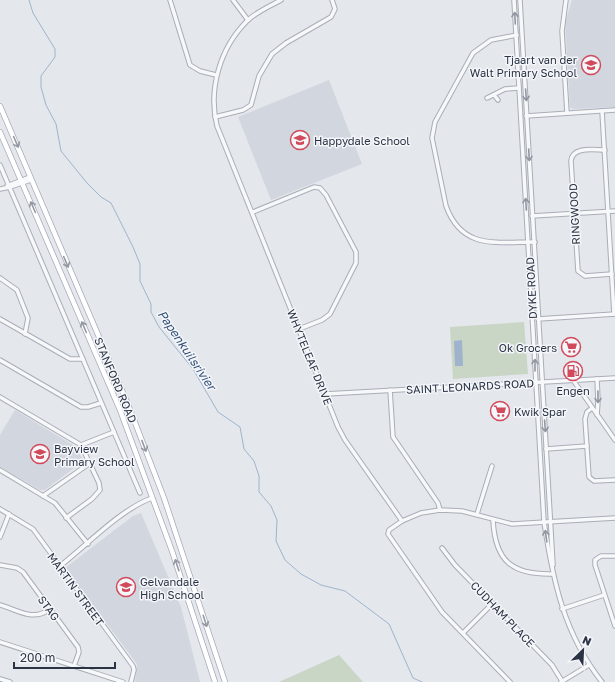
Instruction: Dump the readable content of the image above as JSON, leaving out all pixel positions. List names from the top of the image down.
{
  "streets": {
    "main road": ["STANFORD ROAD"],
    "street": [
      "RINGWOOD",
      "DYKE ROAD",
      "WHYTELEAF DRIVE",
      "SAINT LEONARDS ROAD",
      "MARTIN STREET",
      "STAG",
      "CUDHAM PLACE"
    ]
  },
  "crossings": [
    ["DYKE ROAD", "SAINT LEONARDS ROAD"],
    ["WHYTELEAF DRIVE", "SAINT LEONARDS ROAD"]
  ],
  "water": ["Papenkuilsrivier"],
  "places": {
    "school or university": [
      "Tjaart van der Walt Primary School",
      "Happydale School",
      "Bayview Primary School",
      "Gelvandale High School"
    ],
    "supermarket": ["Ok Grocers", "Kwik Spar"],
    "fuel station": ["Engen"]
  },
  "scale_bar": "200 m",
  "north": "top right"
}
